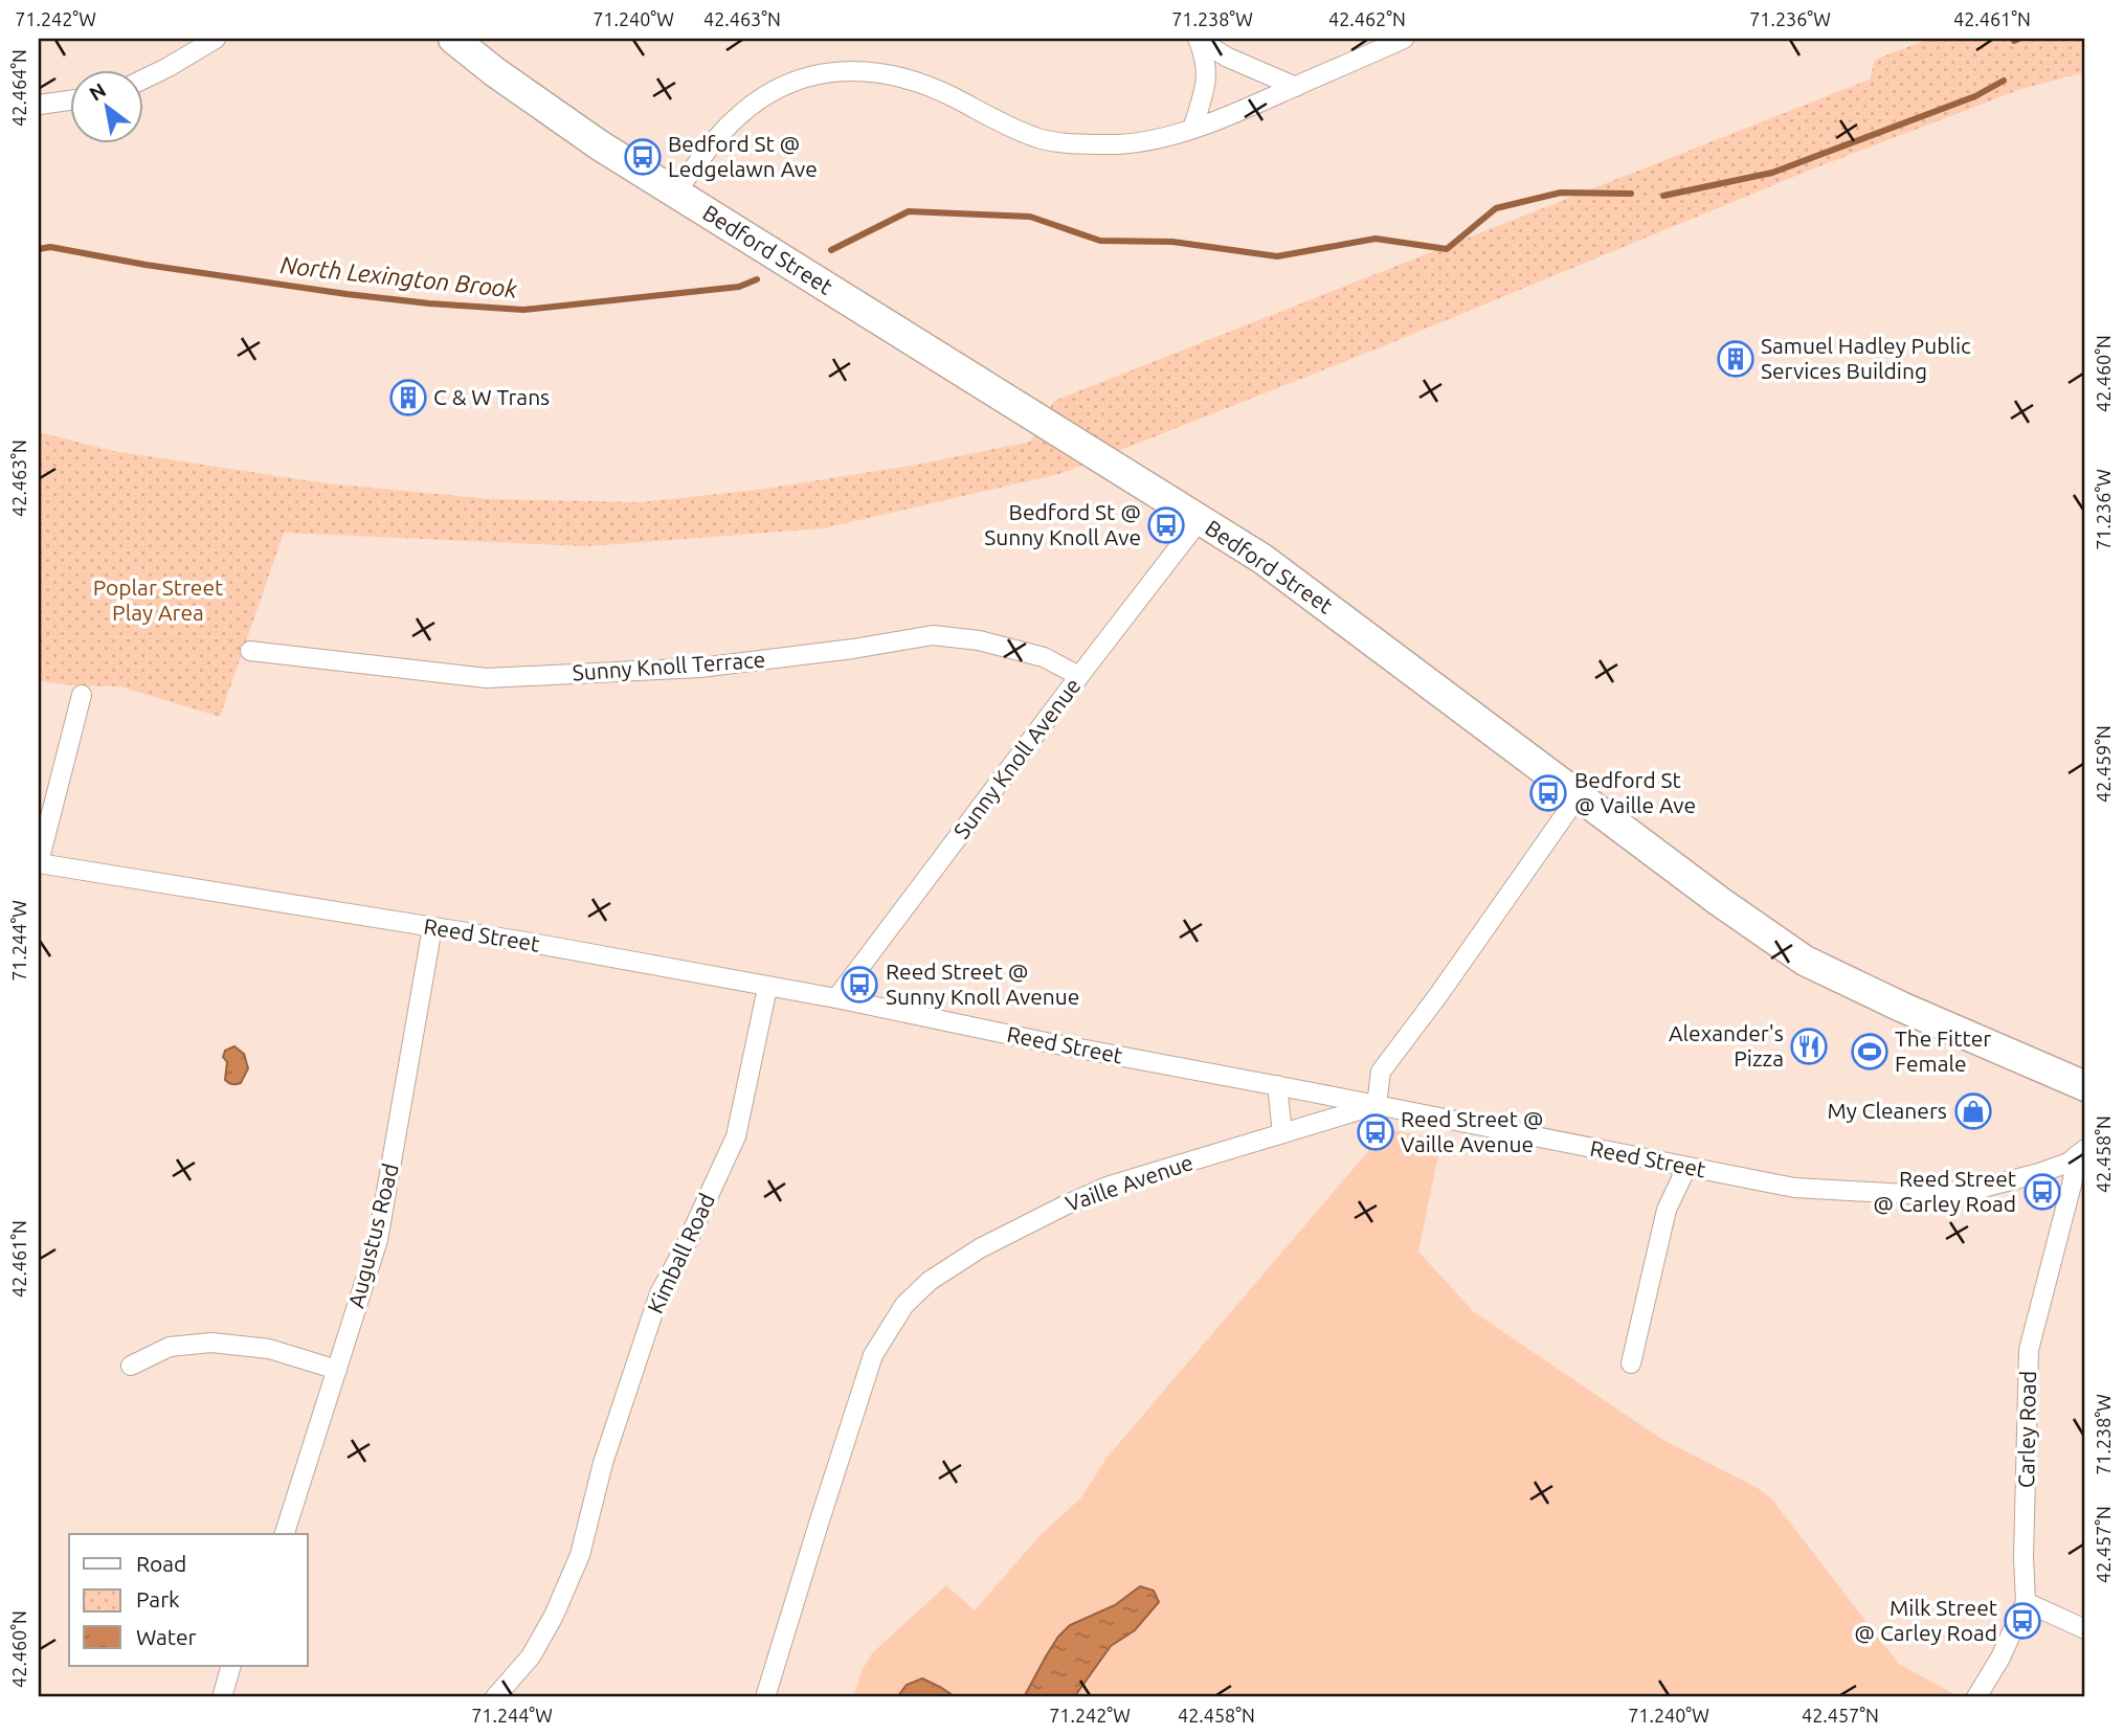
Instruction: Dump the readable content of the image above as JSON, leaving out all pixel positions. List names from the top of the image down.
{
  "streets": {
    "main road": ["Bedford Street"],
    "street": [
      "Sunny Knoll Terrace",
      "Sunny Knoll Avenue",
      "Reed Street",
      "Vaille Avenue",
      "Augustus Road",
      "Kimball Road",
      "Carley Road"
    ]
  },
  "crossings": [
    ["Bedford Street", "Sunny Knoll Avenue"],
    ["Sunny Knoll Terrace", "Sunny Knoll Avenue"],
    ["Sunny Knoll Avenue", "Reed Street"],
    ["Reed Street", "Vaille Avenue"],
    ["Reed Street", "Augustus Road"],
    ["Reed Street", "Kimball Road"],
    ["Reed Street", "Carley Road"]
  ],
  "water": ["North Lexington Brook"],
  "parks": ["Poplar Street Play Area"],
  "places": {
    "bus stop": [
      "Bedford St @ Ledgelawn Ave",
      "Bedford St @ Sunny Knoll Ave",
      "Bedford St @ Vaille Ave",
      "Reed Street @ Sunny Knoll Avenue",
      "Reed Street @ Vaille Avenue",
      "Reed Street @ Carley Road",
      "Milk Street @ Carley Road"
    ],
    "building": ["Samuel Hadley Public Services Building", "C & W Trans"],
    "restaurant": ["Alexander's Pizza"],
    "sports": ["The Fitter Female"],
    "shop": ["My Cleaners"]
  },
  "legend": ["Road", "Park", "Water"],
  "north": "top left",
  "coordinates": [
    "71.242°W",
    "71.240°W",
    "42.463°N",
    "71.238°W",
    "42.462°N",
    "71.236°W",
    "42.461°N",
    "42.464°N",
    "42.460°N",
    "42.459°N",
    "71.244°W",
    "42.458°N",
    "42.457°N"
  ]
}
